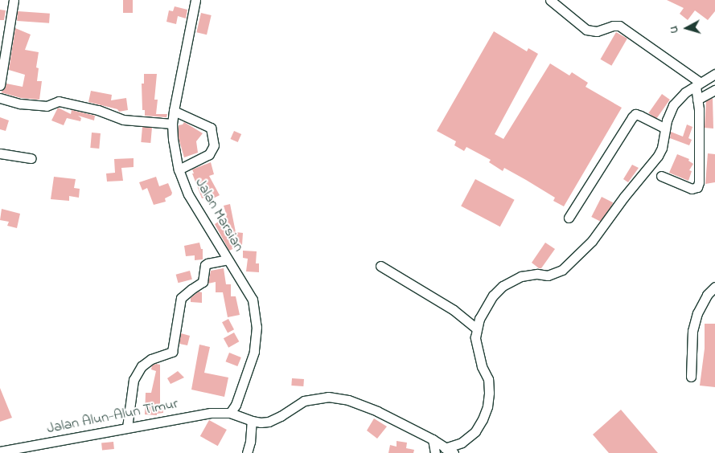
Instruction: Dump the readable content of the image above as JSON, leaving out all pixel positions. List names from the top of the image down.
{
  "streets": {
    "street": ["Jalan Marsian", "Jalan Alun-Alun Timur"]
  },
  "crossings": [
    ["Jalan Marsian", "Jalan Alun-Alun Timur"]
  ],
  "north": "left"
}
